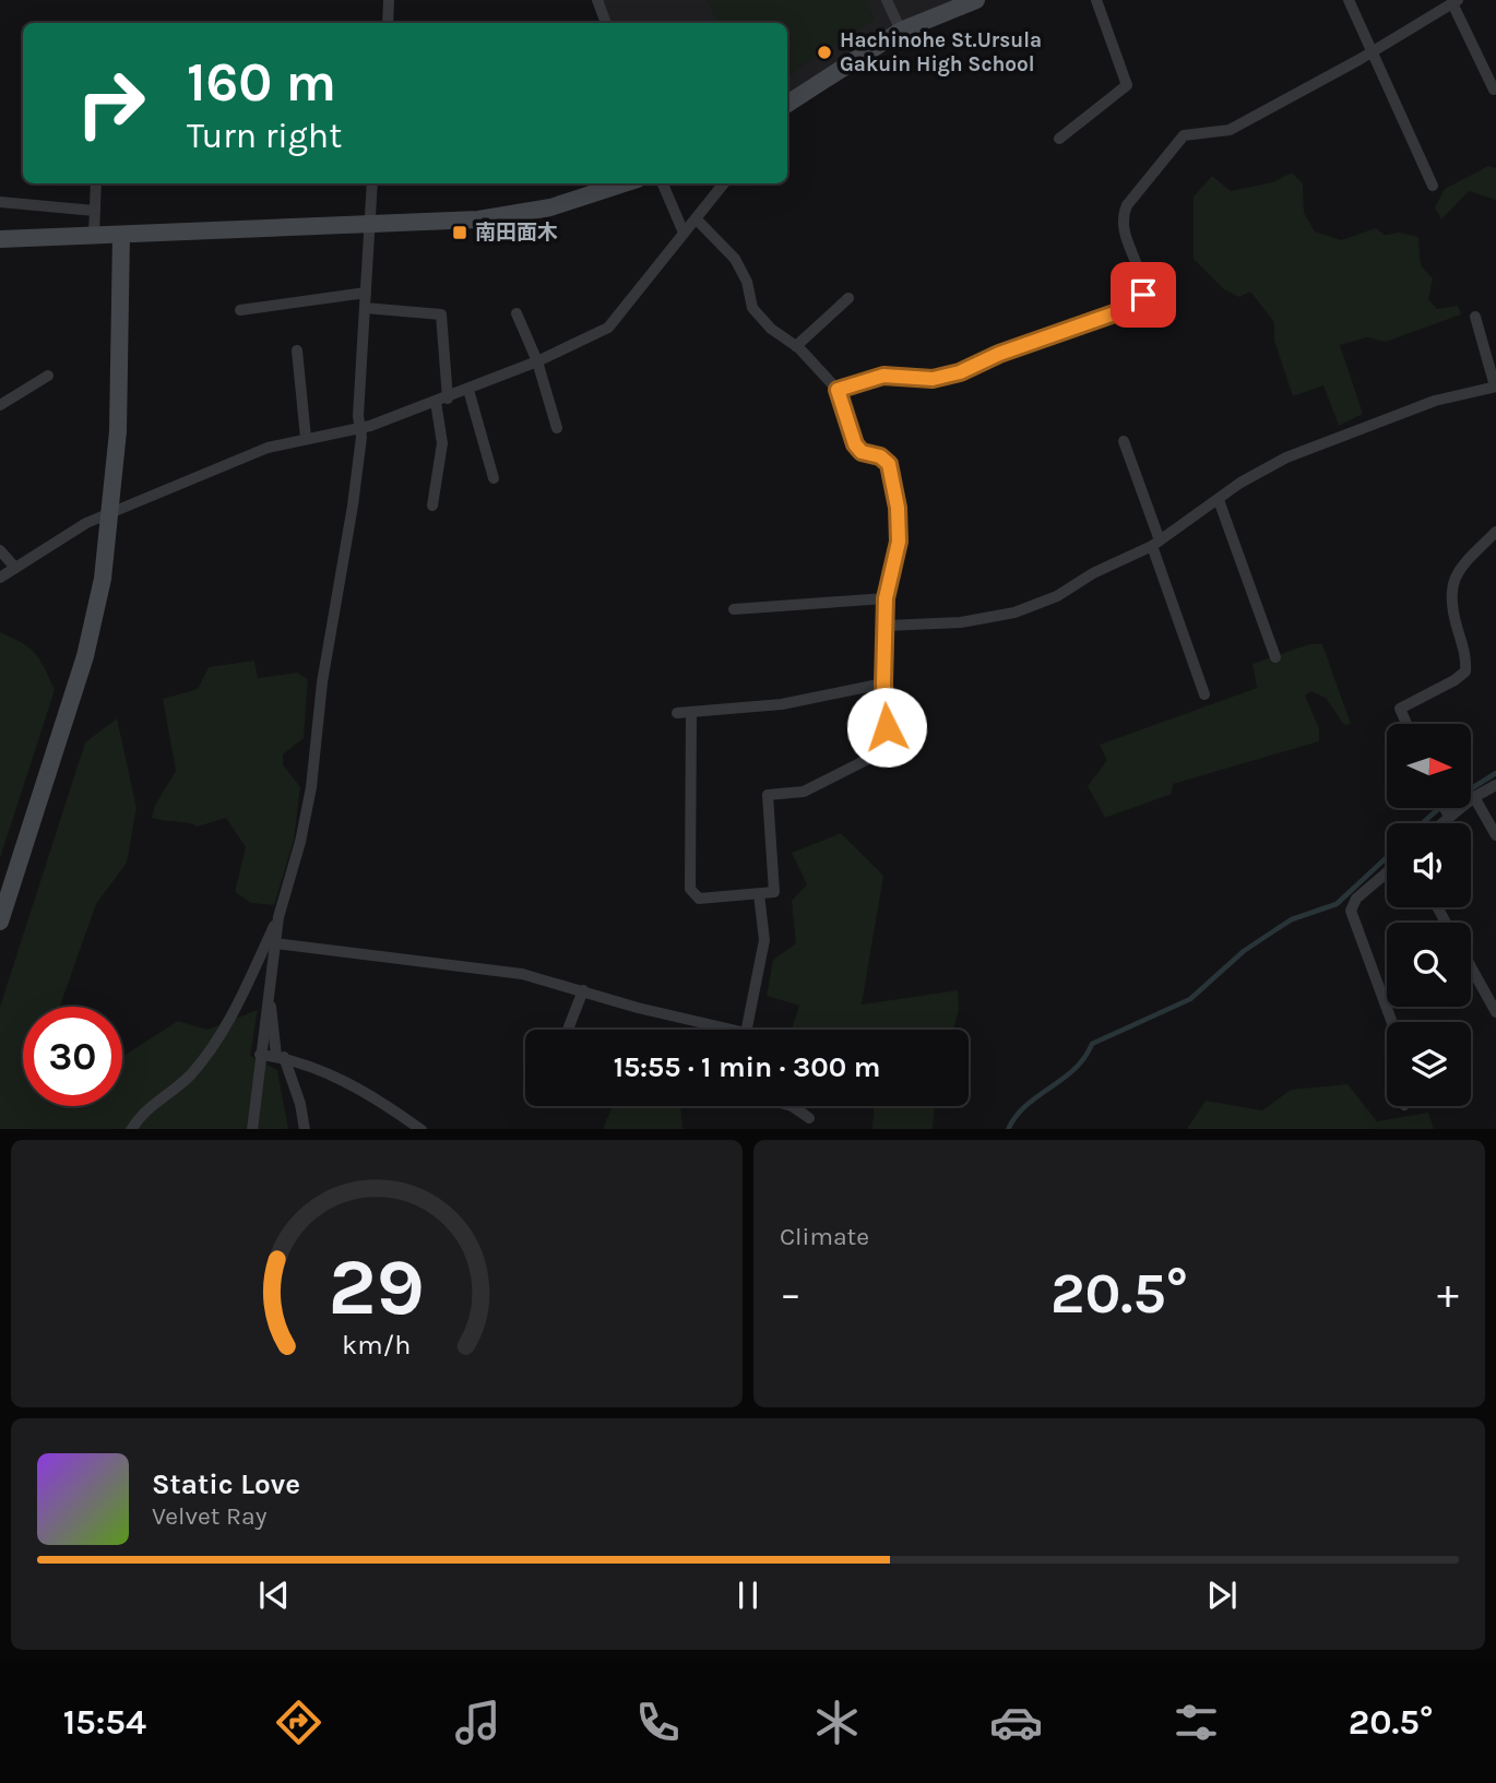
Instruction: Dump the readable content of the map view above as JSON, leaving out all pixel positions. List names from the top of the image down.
{
  "places": {
    "other": ["Hachinohe St.Ursula Gakuin High School"],
    "transit": ["南田面木"]
  },
  "north": "right",
  "page": {
    "turn": ["160 m", "Turn right"],
    "limit": "30",
    "trip": "15:55 · 1 min · 300 m",
    "tile": "Climate",
    "heat": ["−", "20.5°", "+"],
    "song": ["Static Love", "Velvet Ray"],
    "tabs": ["15:54", "20.5°"],
    "gauge": ["29", "km/h"]
  }
}
